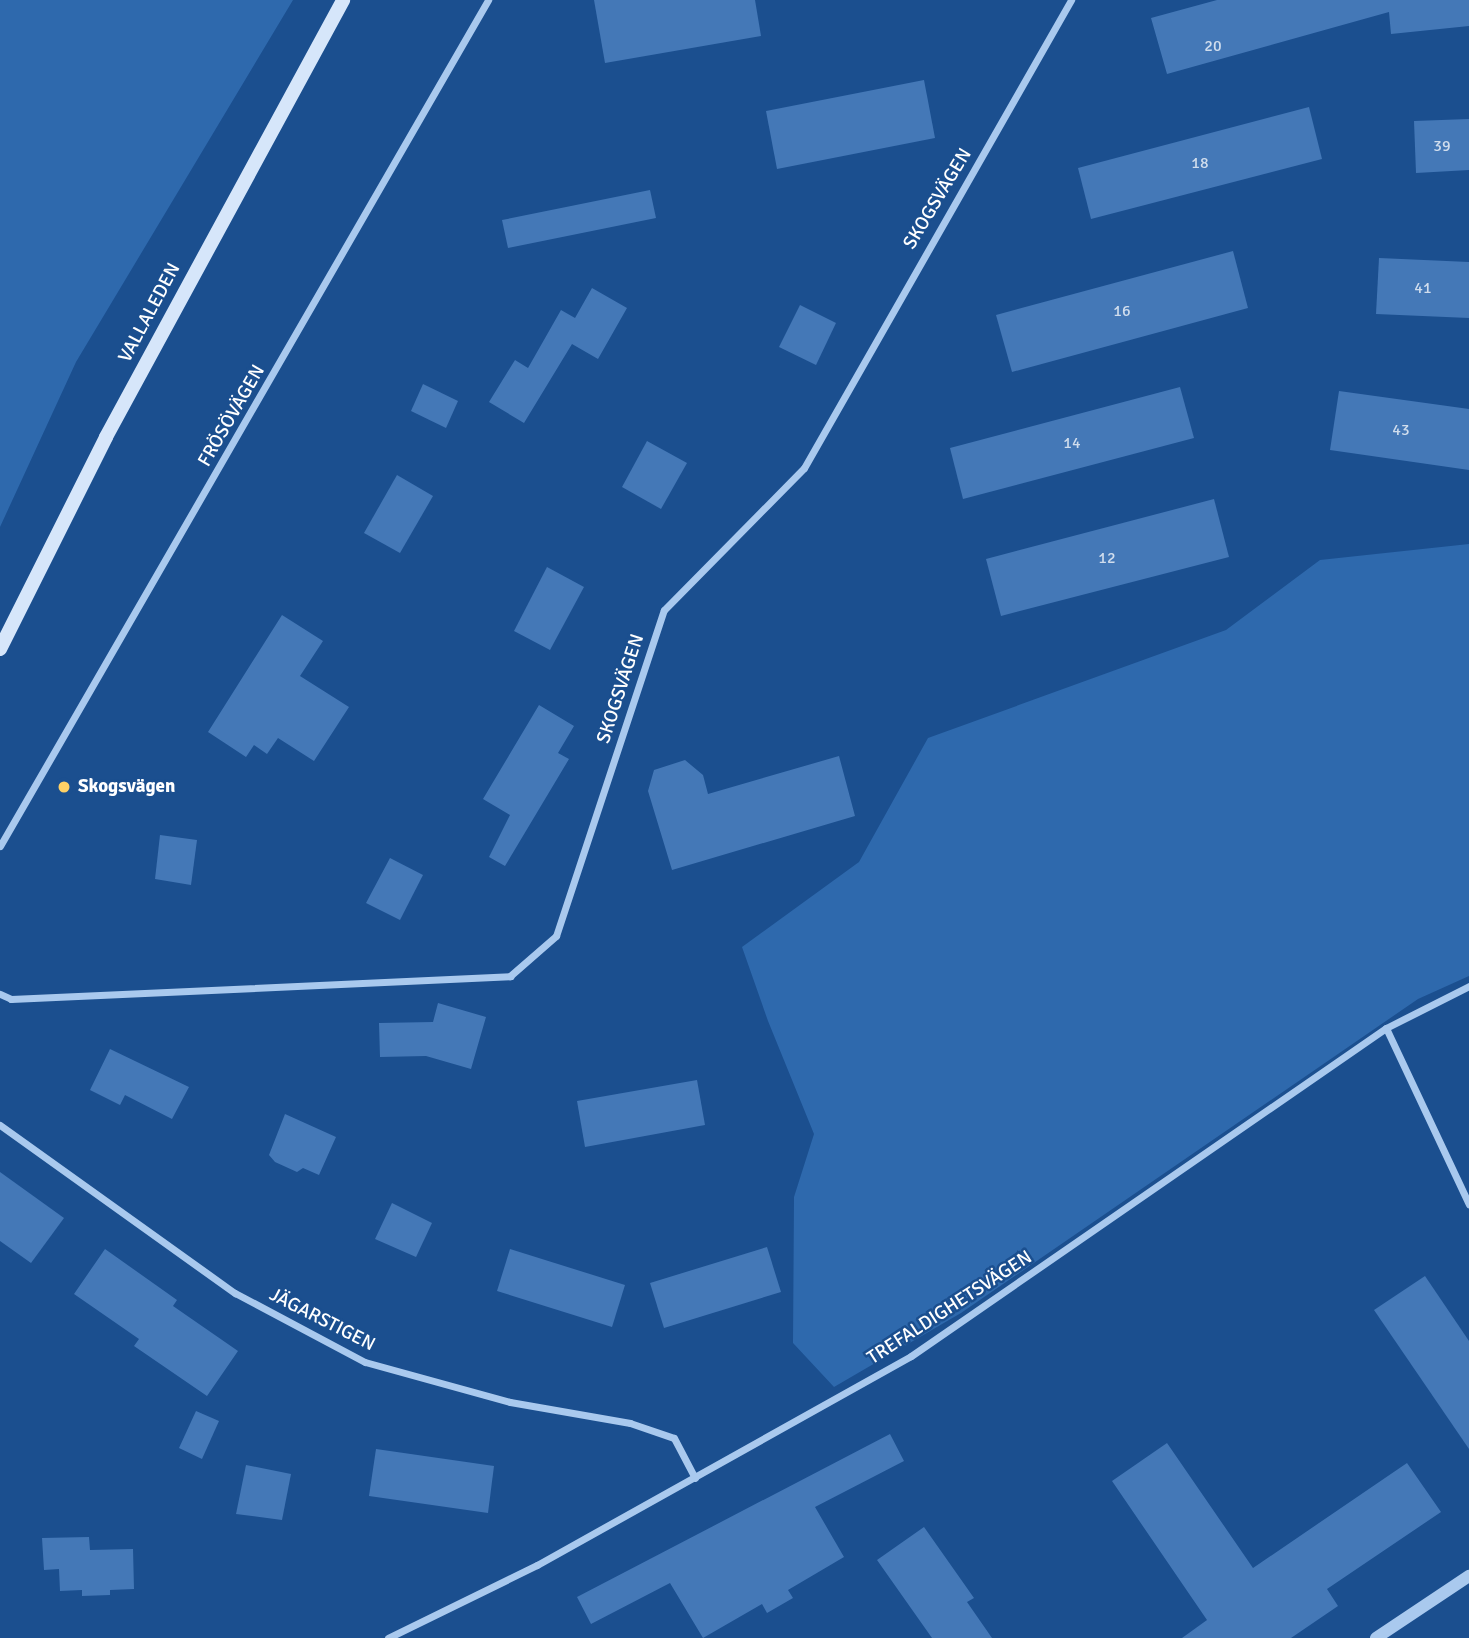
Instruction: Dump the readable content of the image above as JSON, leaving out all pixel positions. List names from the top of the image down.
{
  "streets": {
    "main road": ["VALLALEDEN"],
    "street": [
      "SKOGSVÄGEN",
      "FRÖSÖVÄGEN",
      "TREFALDIGHETSVÄGEN",
      "JÄGARSTIGEN"
    ]
  },
  "crossings": [
    ["TREFALDIGHETSVÄGEN", "JÄGARSTIGEN"]
  ],
  "places": ["Skogsvägen"],
  "house_numbers": [
    "20",
    "39",
    "18",
    "41",
    "16",
    "43",
    "14",
    "12"
  ]
}
